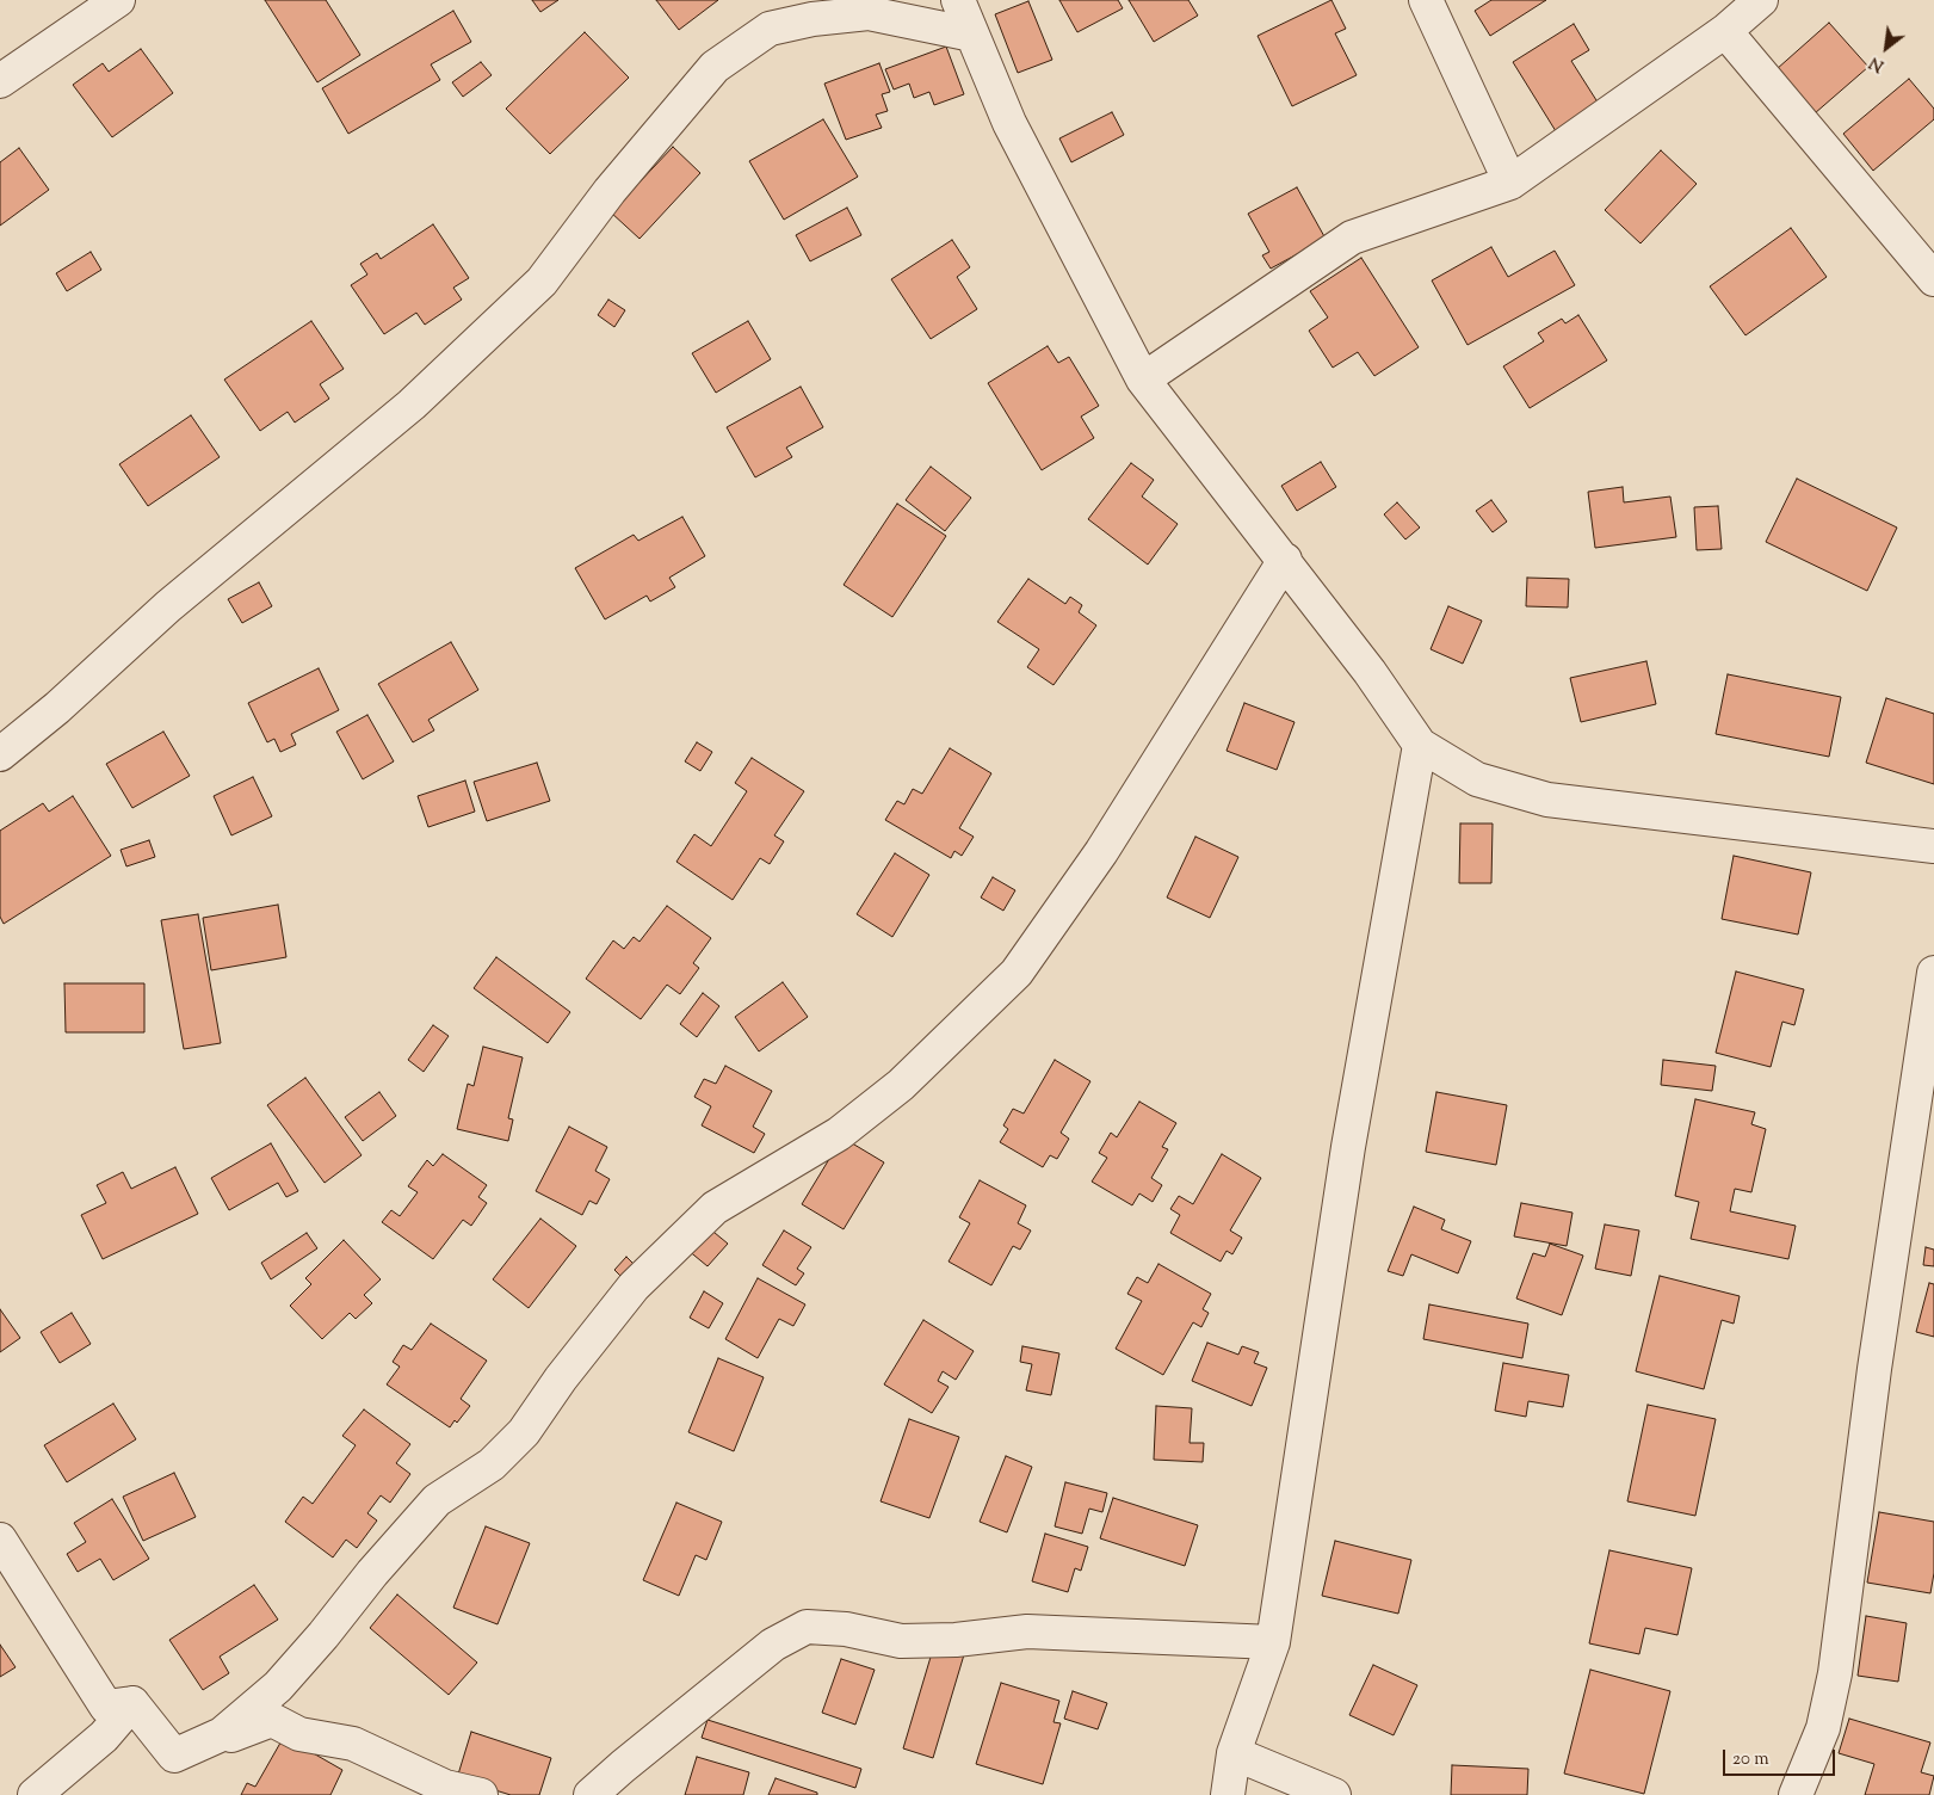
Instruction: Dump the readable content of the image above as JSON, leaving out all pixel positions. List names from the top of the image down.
{
  "scale_bar": "20 m",
  "north": "bottom left"
}
